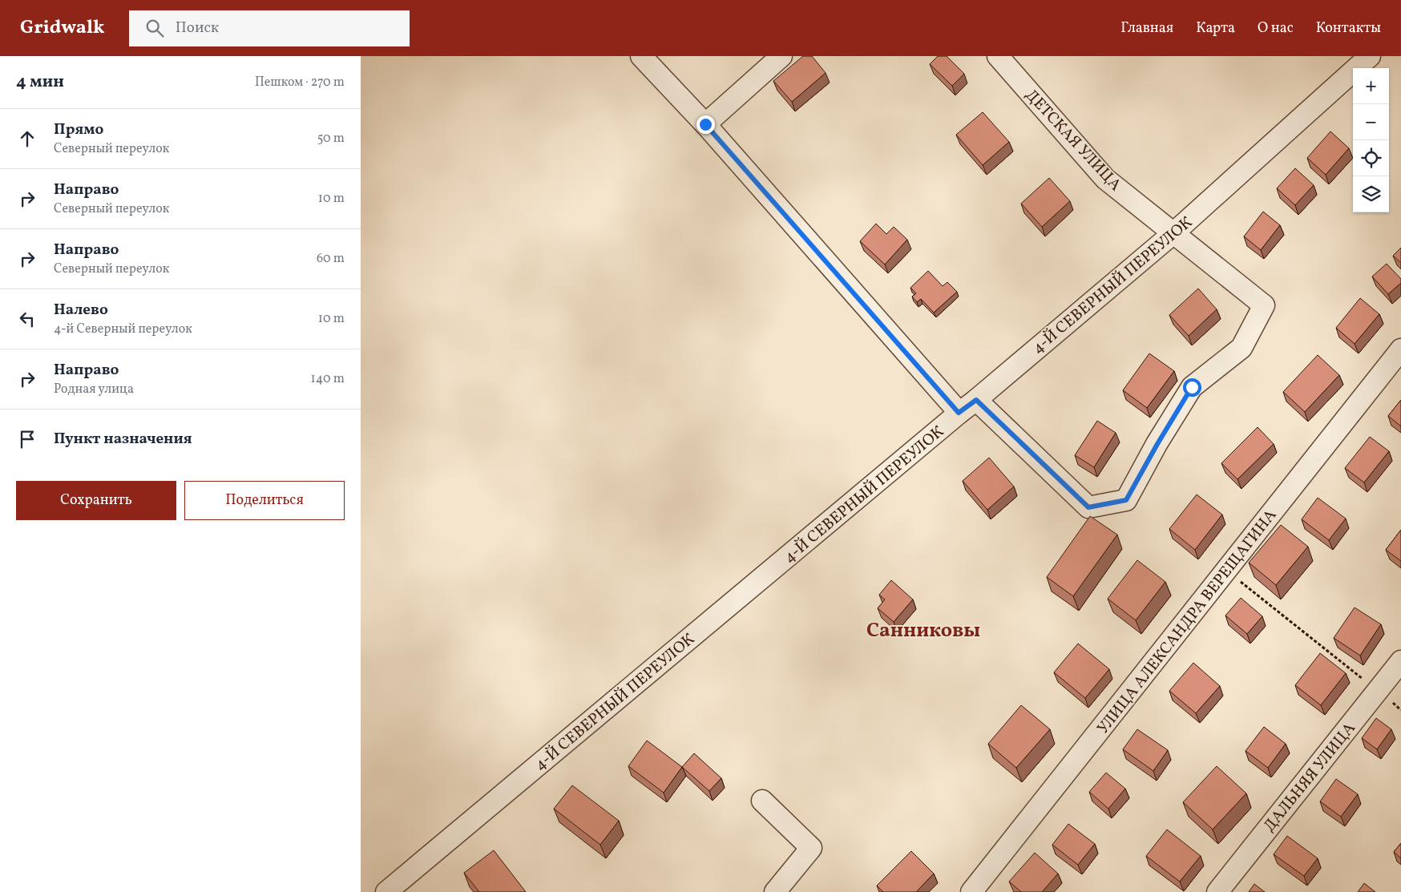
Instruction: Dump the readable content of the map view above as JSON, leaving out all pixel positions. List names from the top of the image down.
{
  "streets": {
    "street": [
      "ДЕТСКАЯ УЛИЦА",
      "4-Й СЕВЕРНЫЙ ПЕРЕУЛОК",
      "УЛИЦА АЛЕКСАНДРА ВЕРЕЩАГИНА",
      "ДАЛЬНЯЯ УЛИЦА"
    ]
  },
  "crossings": [
    ["ДЕТСКАЯ УЛИЦА", "4-Й СЕВЕРНЫЙ ПЕРЕУЛОК"]
  ],
  "districts": ["Санниковы"],
  "page": {
    "header": "Gridwalk",
    "search": "Поиск",
    "nav": [
      "Главная",
      "Карта",
      "О нас",
      "Контакты"
    ],
    "heading": ["4 мин", "Пешком · 270 m"],
    "map_buttons": ["+", "−"],
    "list": [
      ["Прямо", "Северный переулок", "50 m"],
      ["Направо", "Северный переулок", "10 m"],
      ["Направо", "Северный переулок", "60 m"],
      ["Налево", "4-й Северный переулок", "10 m"],
      ["Направо", "Родная улица", "140 m"],
      "Пункт назначения"
    ],
    "buttons": ["Сохранить", "Поделиться"]
  }
}
